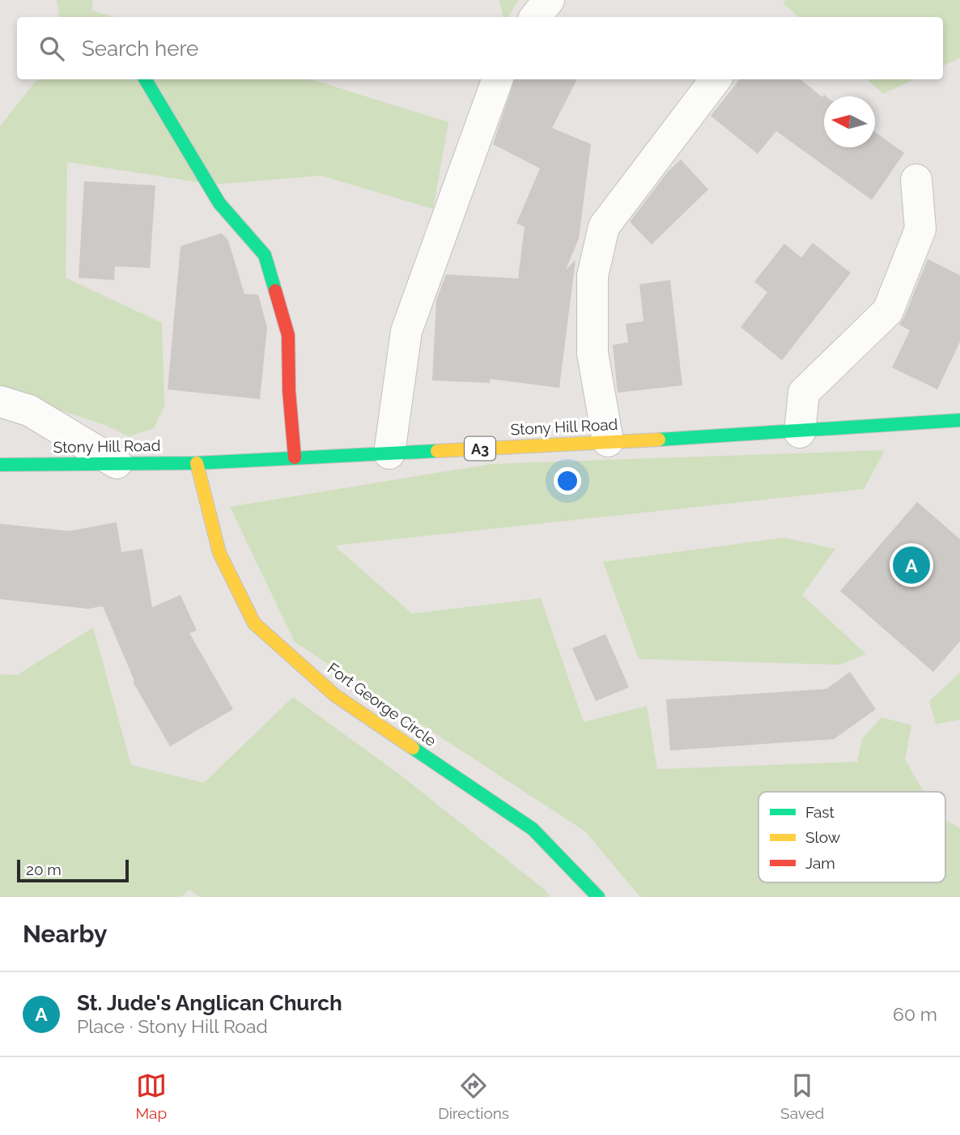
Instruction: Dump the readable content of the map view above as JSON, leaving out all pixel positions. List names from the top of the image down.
{
  "streets": {
    "street": ["Stony Hill Road", "A3", "Fort George Circle"]
  },
  "crossings": [
    ["Stony Hill Road", "Fort George Circle"]
  ],
  "legend": ["Fast", "Slow", "Jam"],
  "scale_bar": "20 m",
  "north": "left",
  "page": {
    "search": "Search here",
    "pins": "A",
    "scale": "20 m",
    "heading": "Nearby",
    "list": [
      {
        "mark": "A",
        "name": "St. Jude's Anglican Church",
        "note": "Place · Stony Hill Road",
        "value": "60 m"
      }
    ],
    "nav": ["Map", "Directions", "Saved"]
  }
}
